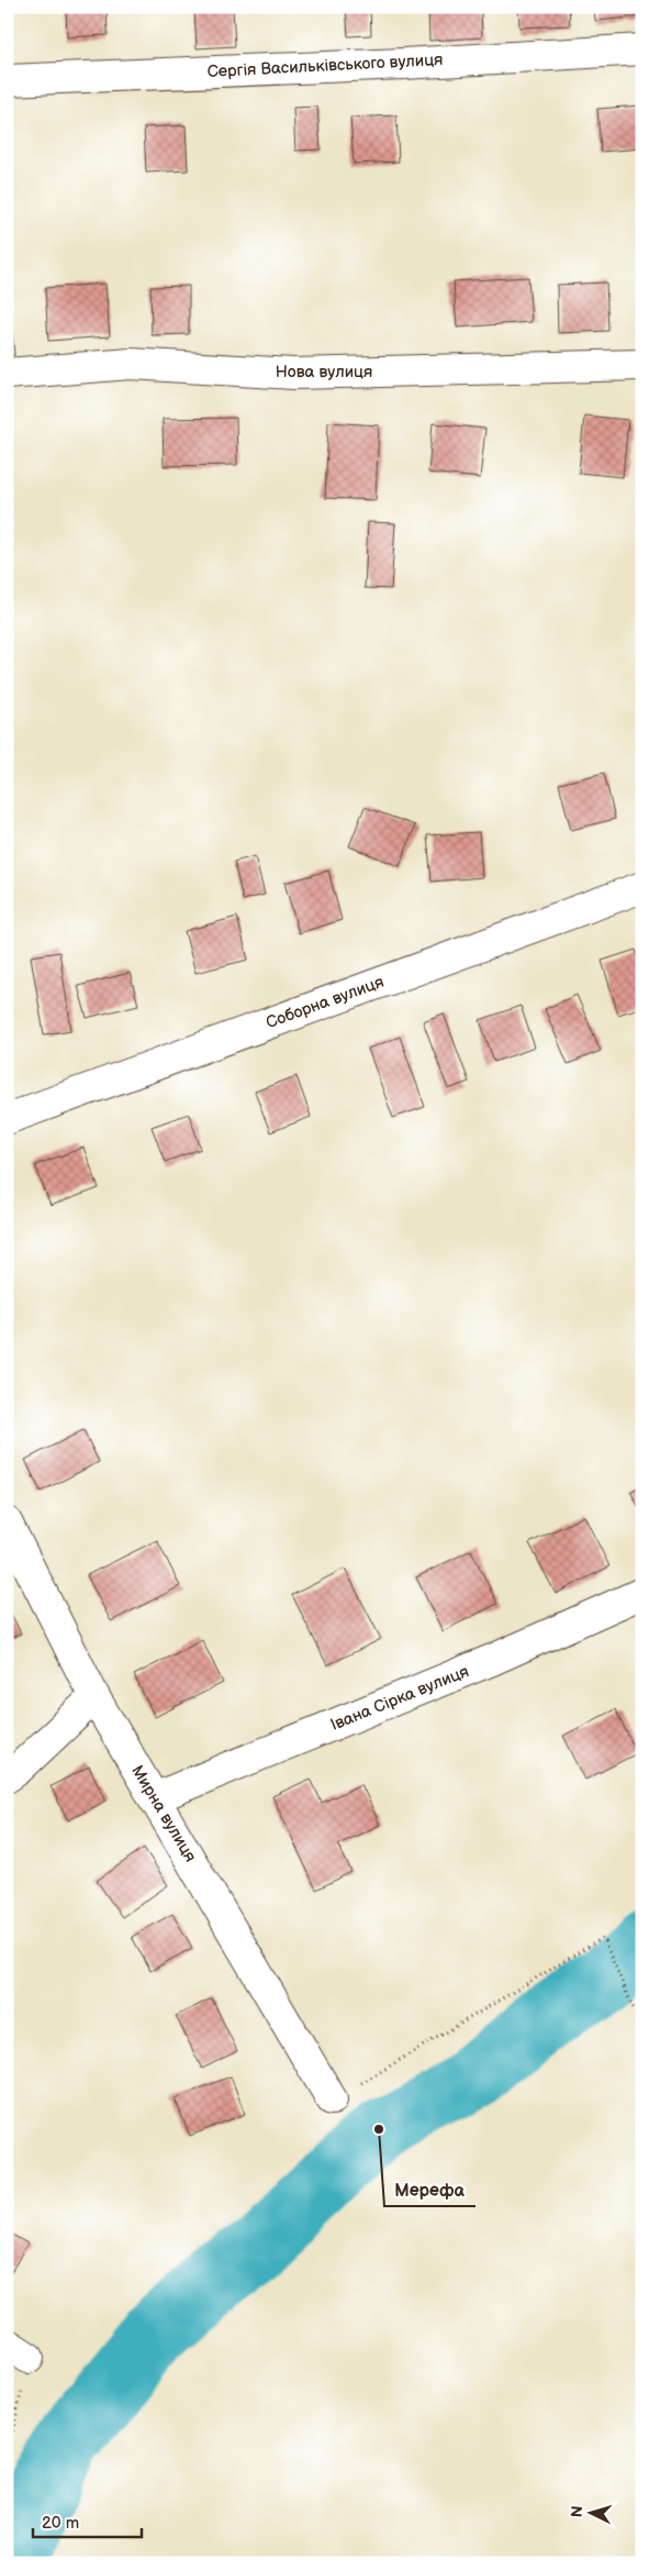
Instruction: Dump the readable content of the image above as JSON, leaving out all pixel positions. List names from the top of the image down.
{
  "streets": {
    "street": [
      "Сергія Васильківського вулиця",
      "Нова вулиця",
      "Соборна вулиця",
      "Івана Сірка вулиця",
      "Мирна вулиця"
    ]
  },
  "crossings": [
    ["Івана Сірка вулиця", "Мирна вулиця"]
  ],
  "places": ["Мерефа"],
  "scale_bar": "20 m",
  "north": "left"
}
